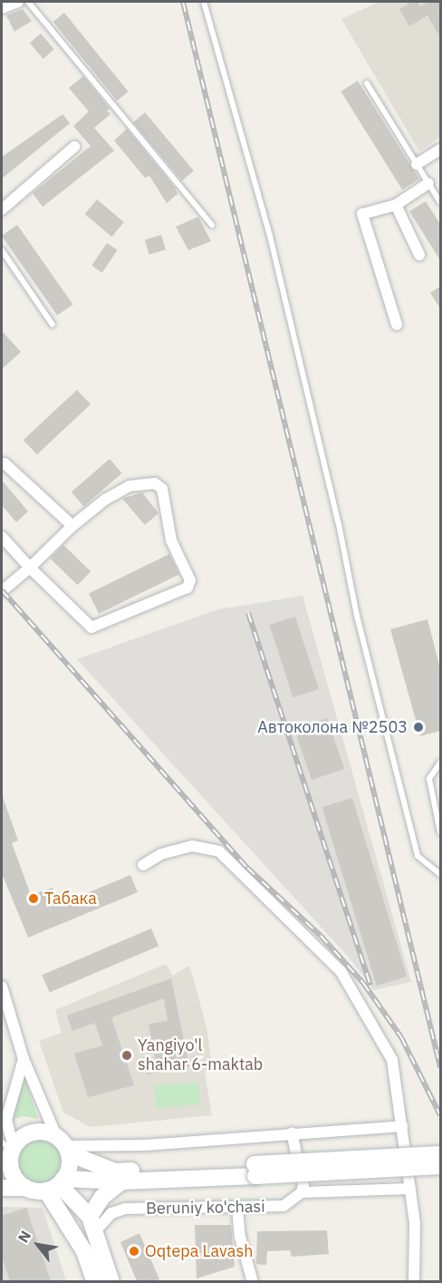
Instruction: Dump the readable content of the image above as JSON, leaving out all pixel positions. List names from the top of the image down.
{
  "streets": {
    "main road": ["Beruniy ko'chasi"]
  },
  "places": [
    "Автоколона №2503",
    "Табака",
    "Yangiyo'l shahar 6-maktab",
    "Oqtepa Lavash"
  ],
  "north": "top left"
}
